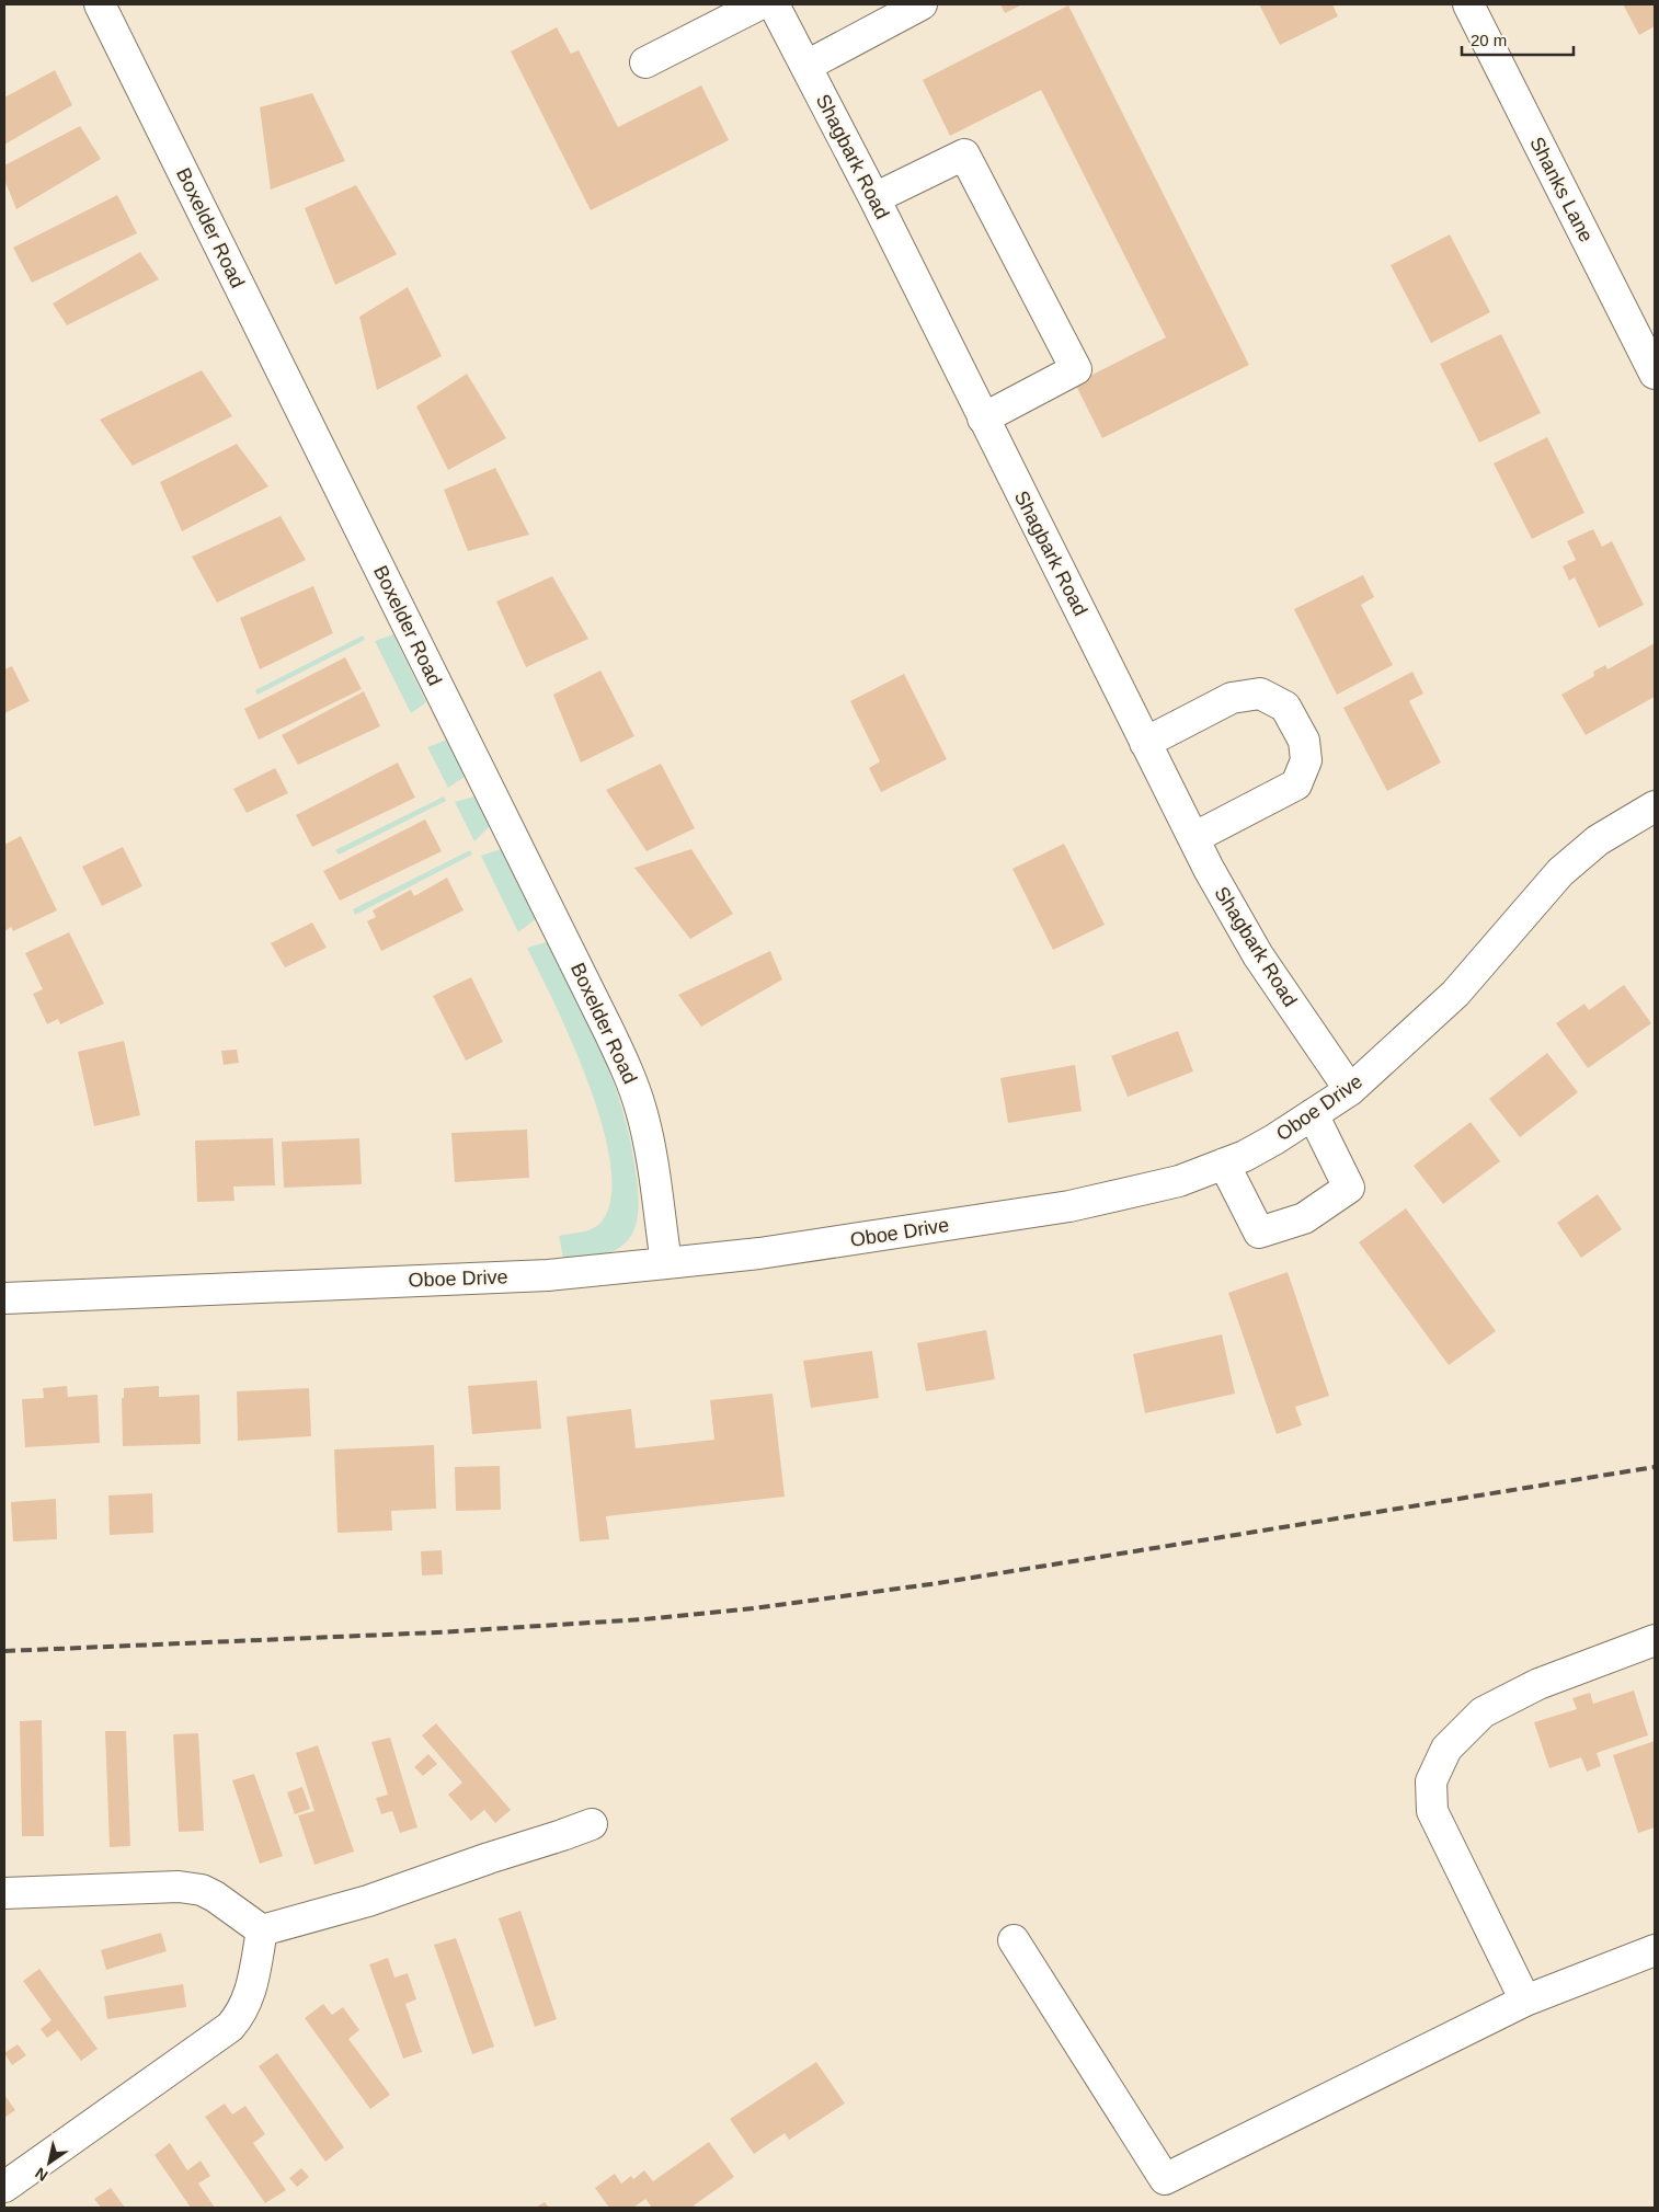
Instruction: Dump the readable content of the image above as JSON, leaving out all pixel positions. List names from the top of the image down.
{
  "streets": {
    "street": [
      "Shagbark Road",
      "Shanks Lane",
      "Boxelder Road",
      "Oboe Drive"
    ]
  },
  "crossings": [
    ["Shagbark Road", "Oboe Drive"],
    ["Boxelder Road", "Oboe Drive"]
  ],
  "scale_bar": "20 m",
  "north": "bottom left"
}
